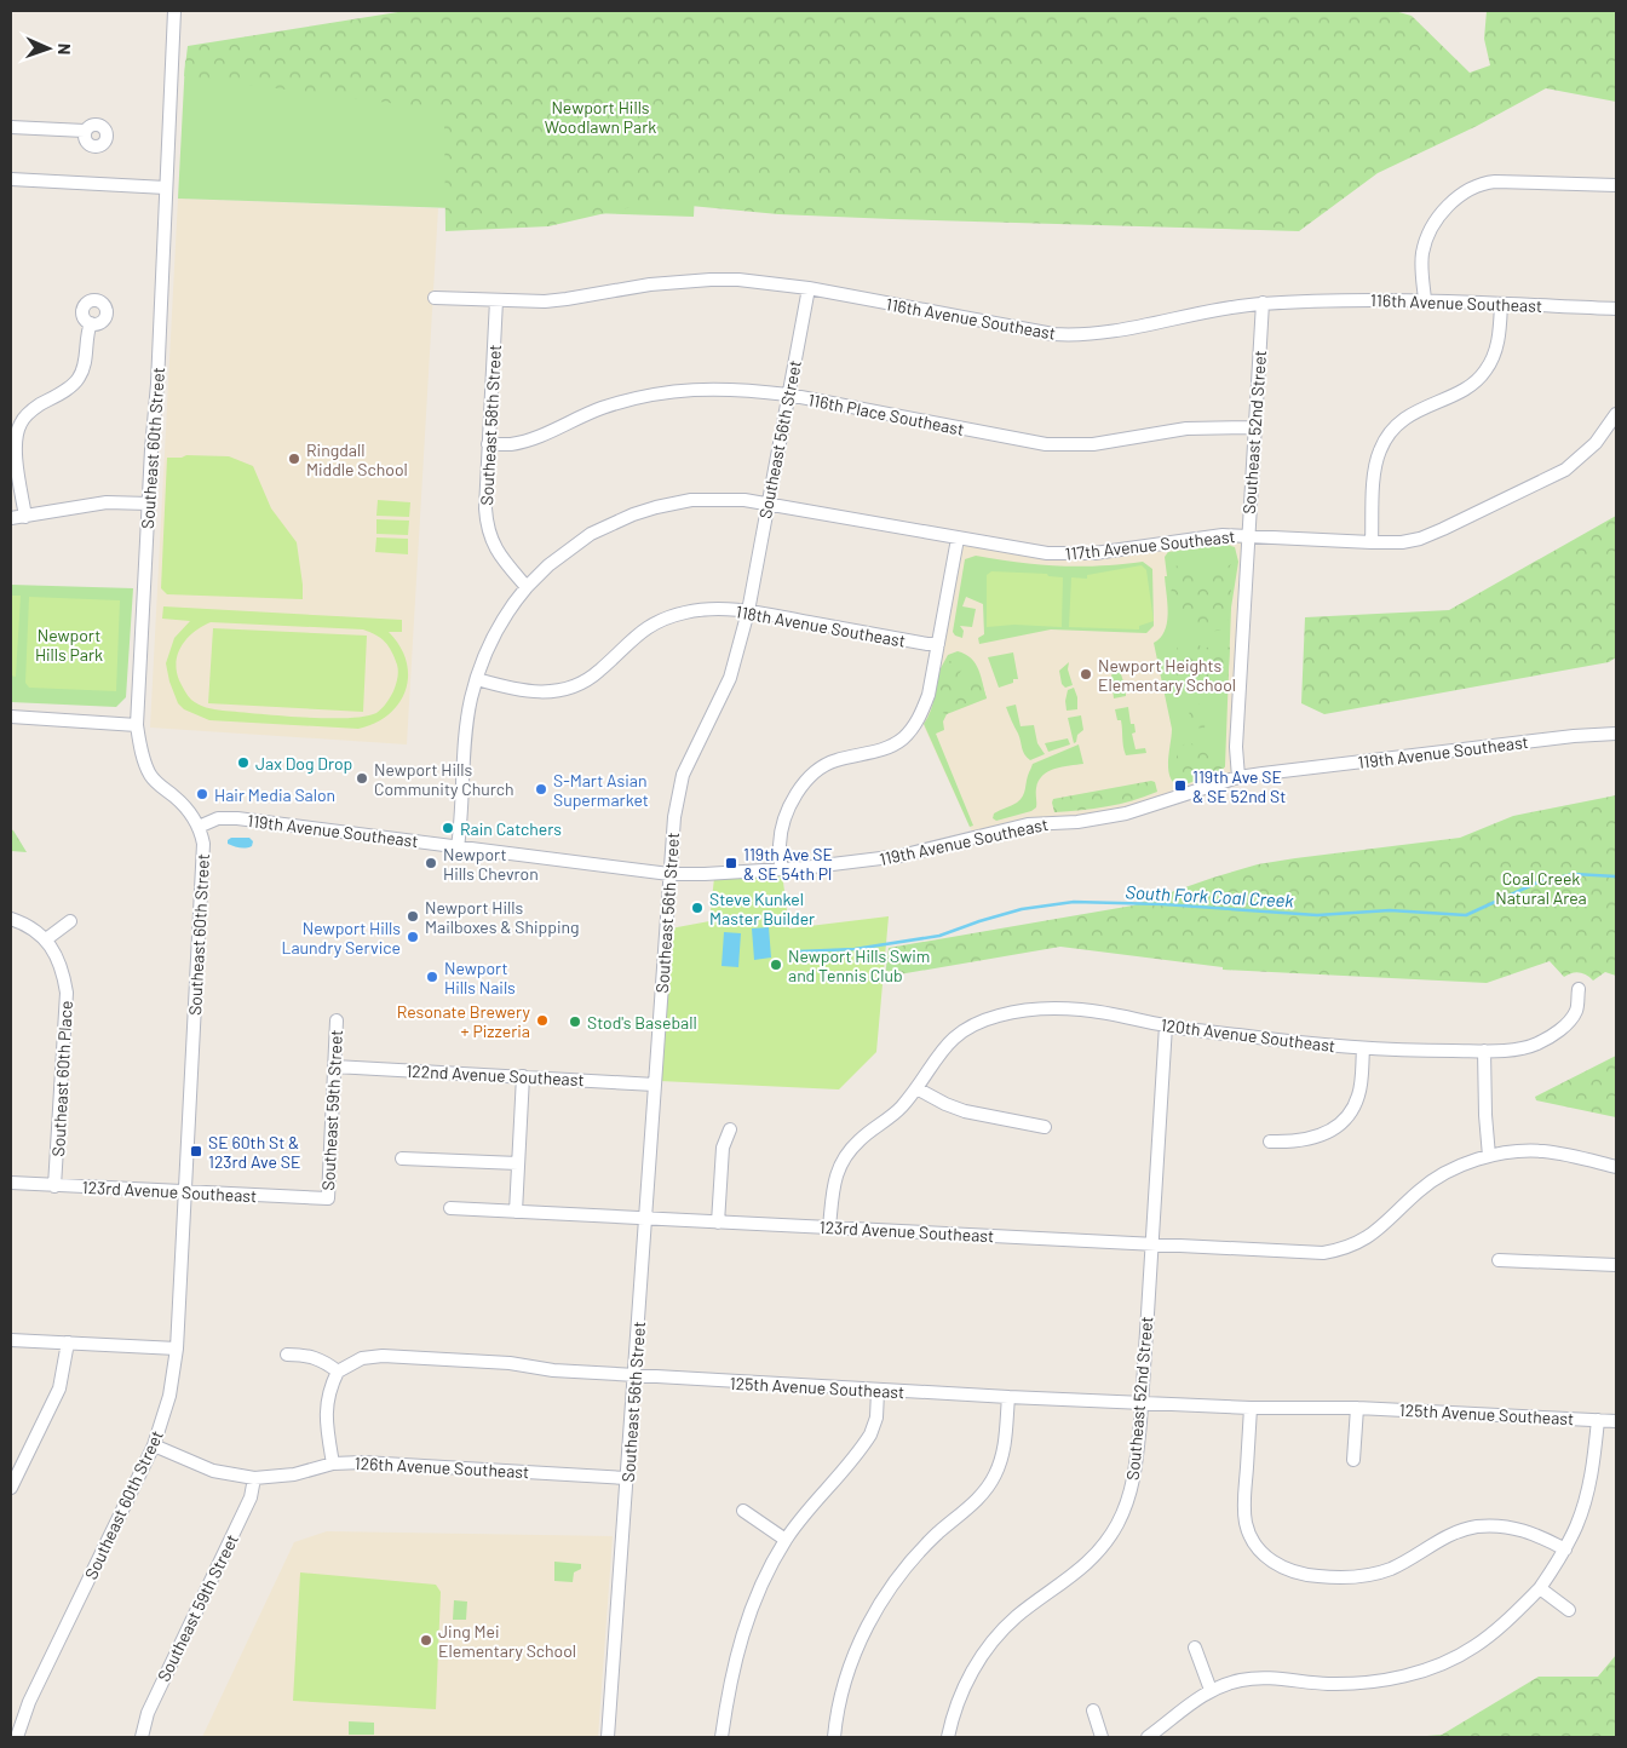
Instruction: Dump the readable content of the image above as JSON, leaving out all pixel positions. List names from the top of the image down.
{
  "streets": {
    "street": [
      "116th Avenue Southeast",
      "116th Place Southeast",
      "Southeast 58th Street",
      "Southeast 52nd Street",
      "Southeast 56th Street",
      "Southeast 60th Street",
      "117th Avenue Southeast",
      "118th Avenue Southeast",
      "119th Avenue Southeast",
      "120th Avenue Southeast",
      "122nd Avenue Southeast",
      "Southeast 60th Place",
      "Southeast 59th Street",
      "123rd Avenue Southeast",
      "125th Avenue Southeast",
      "126th Avenue Southeast"
    ]
  },
  "crossings": [
    ["116th Avenue Southeast", "Southeast 58th Street"],
    ["116th Avenue Southeast", "Southeast 52nd Street"],
    ["116th Avenue Southeast", "Southeast 56th Street"],
    ["116th Place Southeast", "Southeast 58th Street"],
    ["116th Place Southeast", "Southeast 52nd Street"],
    ["116th Place Southeast", "Southeast 56th Street"],
    ["Southeast 58th Street", "117th Avenue Southeast"],
    ["Southeast 52nd Street", "117th Avenue Southeast"],
    ["Southeast 52nd Street", "119th Avenue Southeast"],
    ["Southeast 52nd Street", "120th Avenue Southeast"],
    ["Southeast 52nd Street", "123rd Avenue Southeast"],
    ["Southeast 52nd Street", "125th Avenue Southeast"],
    ["Southeast 56th Street", "117th Avenue Southeast"],
    ["Southeast 56th Street", "118th Avenue Southeast"],
    ["Southeast 56th Street", "119th Avenue Southeast"],
    ["Southeast 56th Street", "122nd Avenue Southeast"],
    ["Southeast 56th Street", "123rd Avenue Southeast"],
    ["Southeast 56th Street", "125th Avenue Southeast"],
    ["Southeast 56th Street", "126th Avenue Southeast"],
    ["Southeast 60th Street", "119th Avenue Southeast"],
    ["Southeast 60th Street", "123rd Avenue Southeast"],
    ["Southeast 60th Street", "126th Avenue Southeast"],
    ["120th Avenue Southeast", "123rd Avenue Southeast"],
    ["122nd Avenue Southeast", "Southeast 59th Street"],
    ["Southeast 60th Place", "123rd Avenue Southeast"],
    ["Southeast 59th Street", "123rd Avenue Southeast"],
    ["Southeast 59th Street", "126th Avenue Southeast"]
  ],
  "water": ["South Fork Coal Creek"],
  "parks": ["Newport Hills Woodlawn Park", "Newport Hills Park", "Coal Creek Natural Area"],
  "places": {
    "other": [
      "Ringdall Middle School",
      "Newport Heights Elementary School",
      "Jax Dog Drop",
      "Newport Hills Community Church",
      "S-Mart Asian Supermarket",
      "Hair Media Salon",
      "Rain Catchers",
      "Newport Hills Chevron",
      "Steve Kunkel Master Builder",
      "Newport Hills Mailboxes & Shipping",
      "Newport Hills Laundry Service",
      "Newport Hills Swim and Tennis Club",
      "Newport Hills Nails",
      "Resonate Brewery + Pizzeria",
      "Stod's Baseball",
      "Jing Mei Elementary School"
    ],
    "transit": ["119th Ave SE & SE 52nd St", "119th Ave SE & SE 54th Pl", "SE 60th St & 123rd Ave SE"]
  },
  "north": "right"
}
